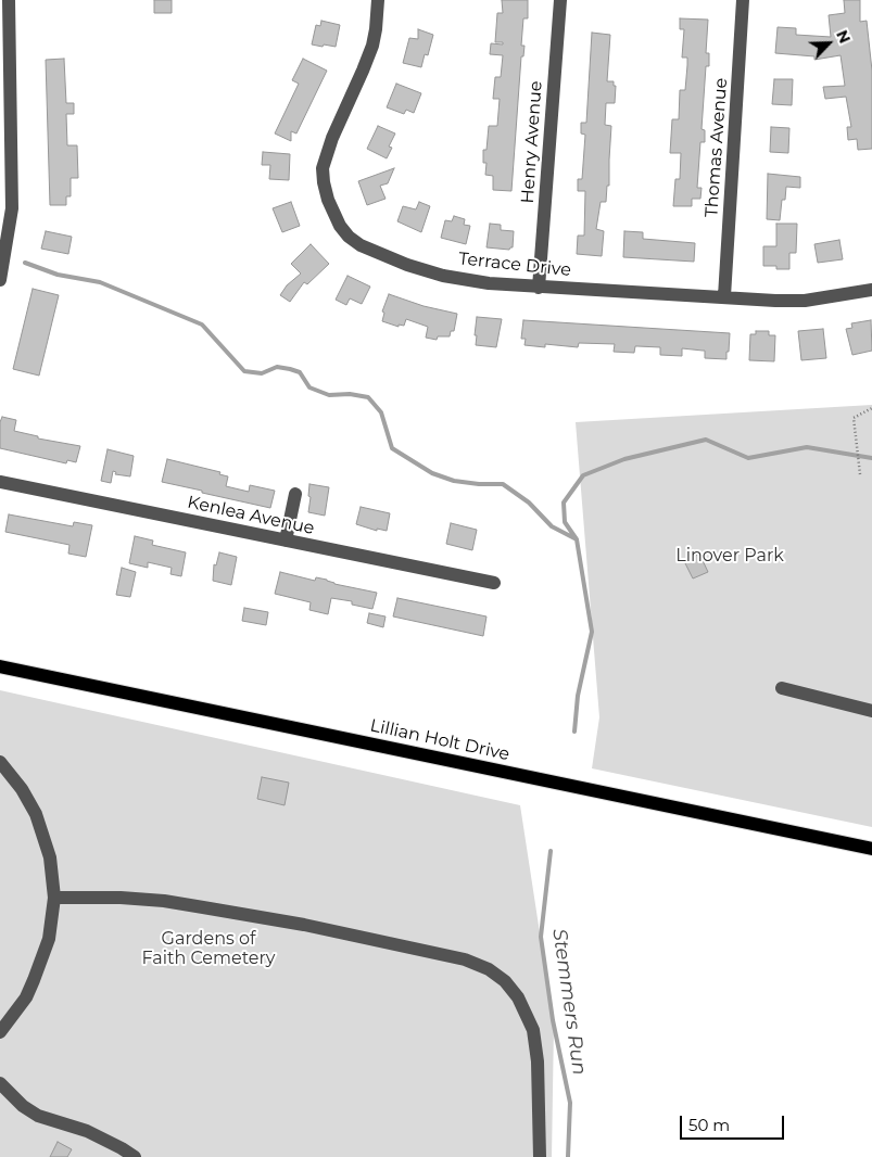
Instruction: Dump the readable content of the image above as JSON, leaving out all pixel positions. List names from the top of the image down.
{
  "streets": {
    "main road": ["Lillian Holt Drive"],
    "street": [
      "Henry Avenue",
      "Thomas Avenue",
      "Terrace Drive",
      "Kenlea Avenue"
    ]
  },
  "crossings": [
    ["Henry Avenue", "Terrace Drive"],
    ["Thomas Avenue", "Terrace Drive"]
  ],
  "water": ["Stemmers Run"],
  "parks": ["Linover Park", "Gardens of Faith Cemetery"],
  "scale_bar": "50 m",
  "north": "top right"
}
